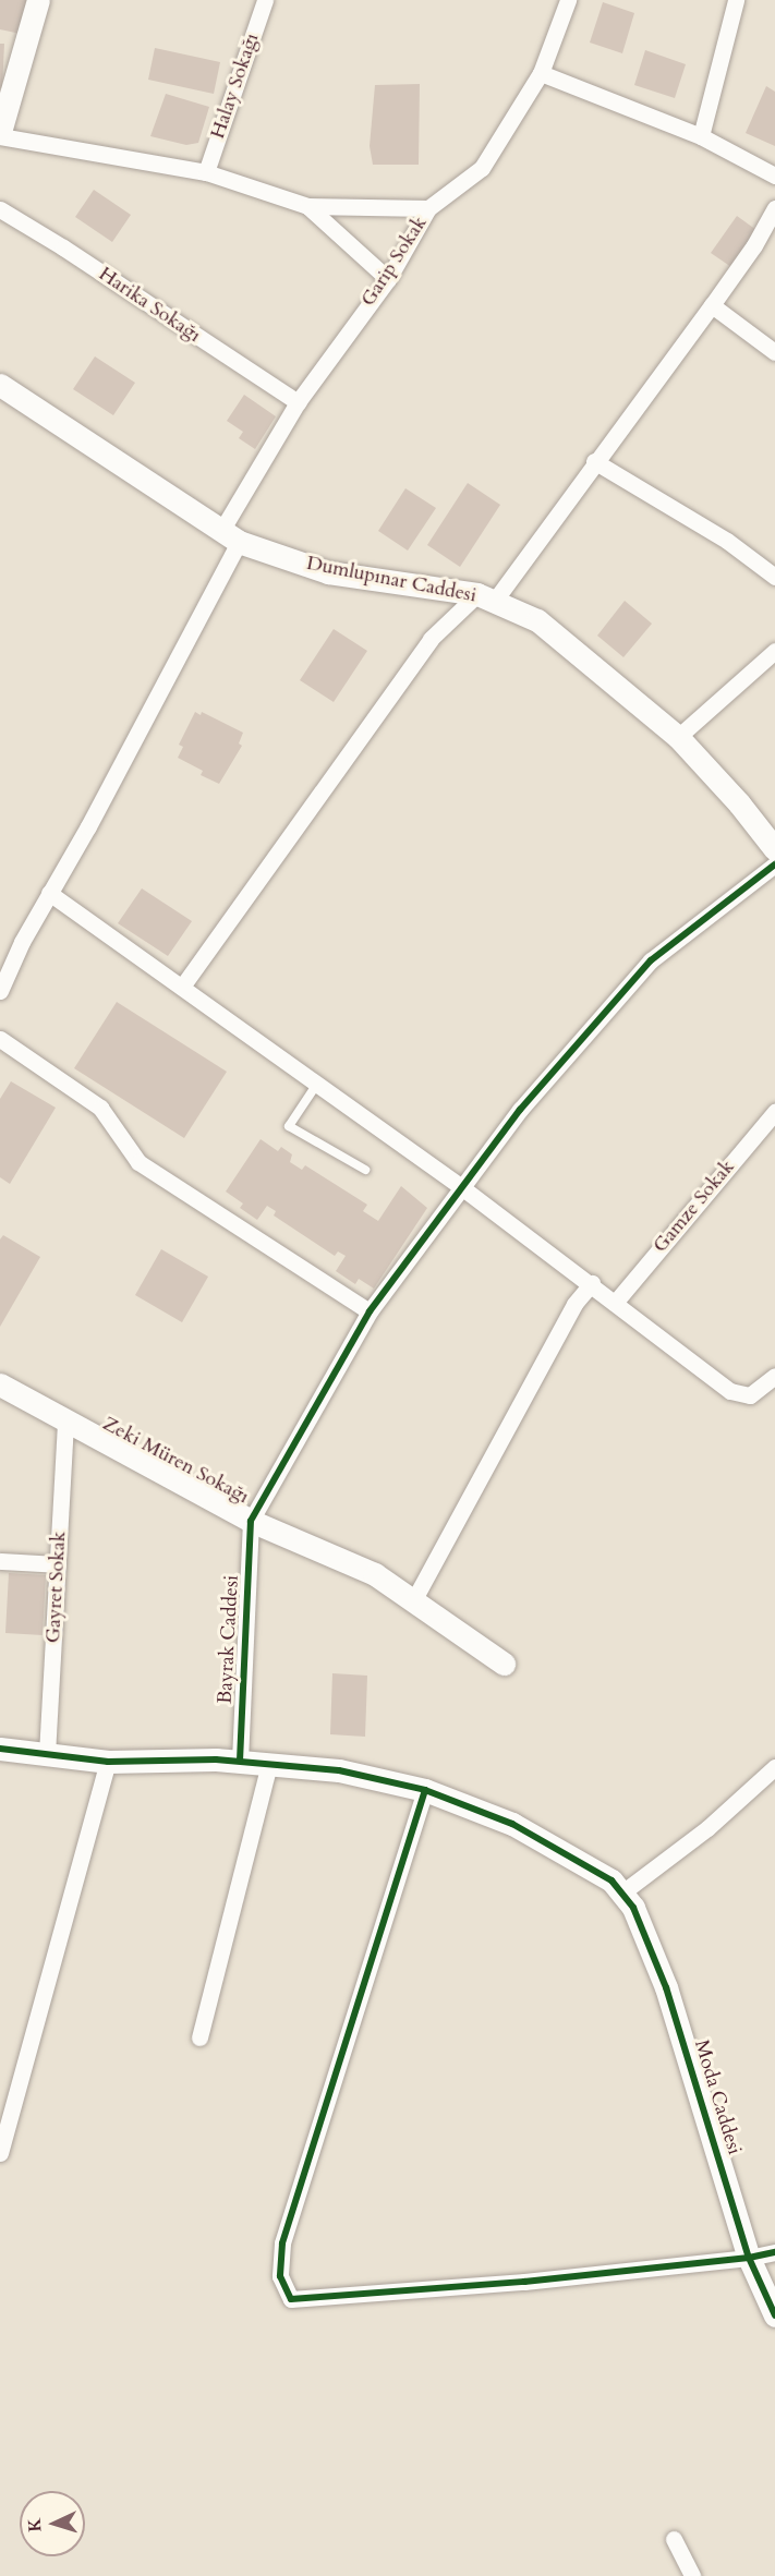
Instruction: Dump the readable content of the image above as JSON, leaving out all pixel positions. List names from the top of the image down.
{
  "streets": {
    "street": [
      "Halay Sokağı",
      "Garip Sokak",
      "Harika Sokağı",
      "Dumlupınar Caddesi",
      "Gamze Sokak",
      "Zeki Müren Sokağı",
      "Gayret Sokak",
      "Bayrak Caddesi",
      "Moda Caddesi"
    ]
  },
  "crossings": [
    ["Garip Sokak", "Harika Sokağı"],
    ["Garip Sokak", "Dumlupınar Caddesi"],
    ["Zeki Müren Sokağı", "Gayret Sokak"],
    ["Zeki Müren Sokağı", "Bayrak Caddesi"]
  ],
  "north": "left"
}
